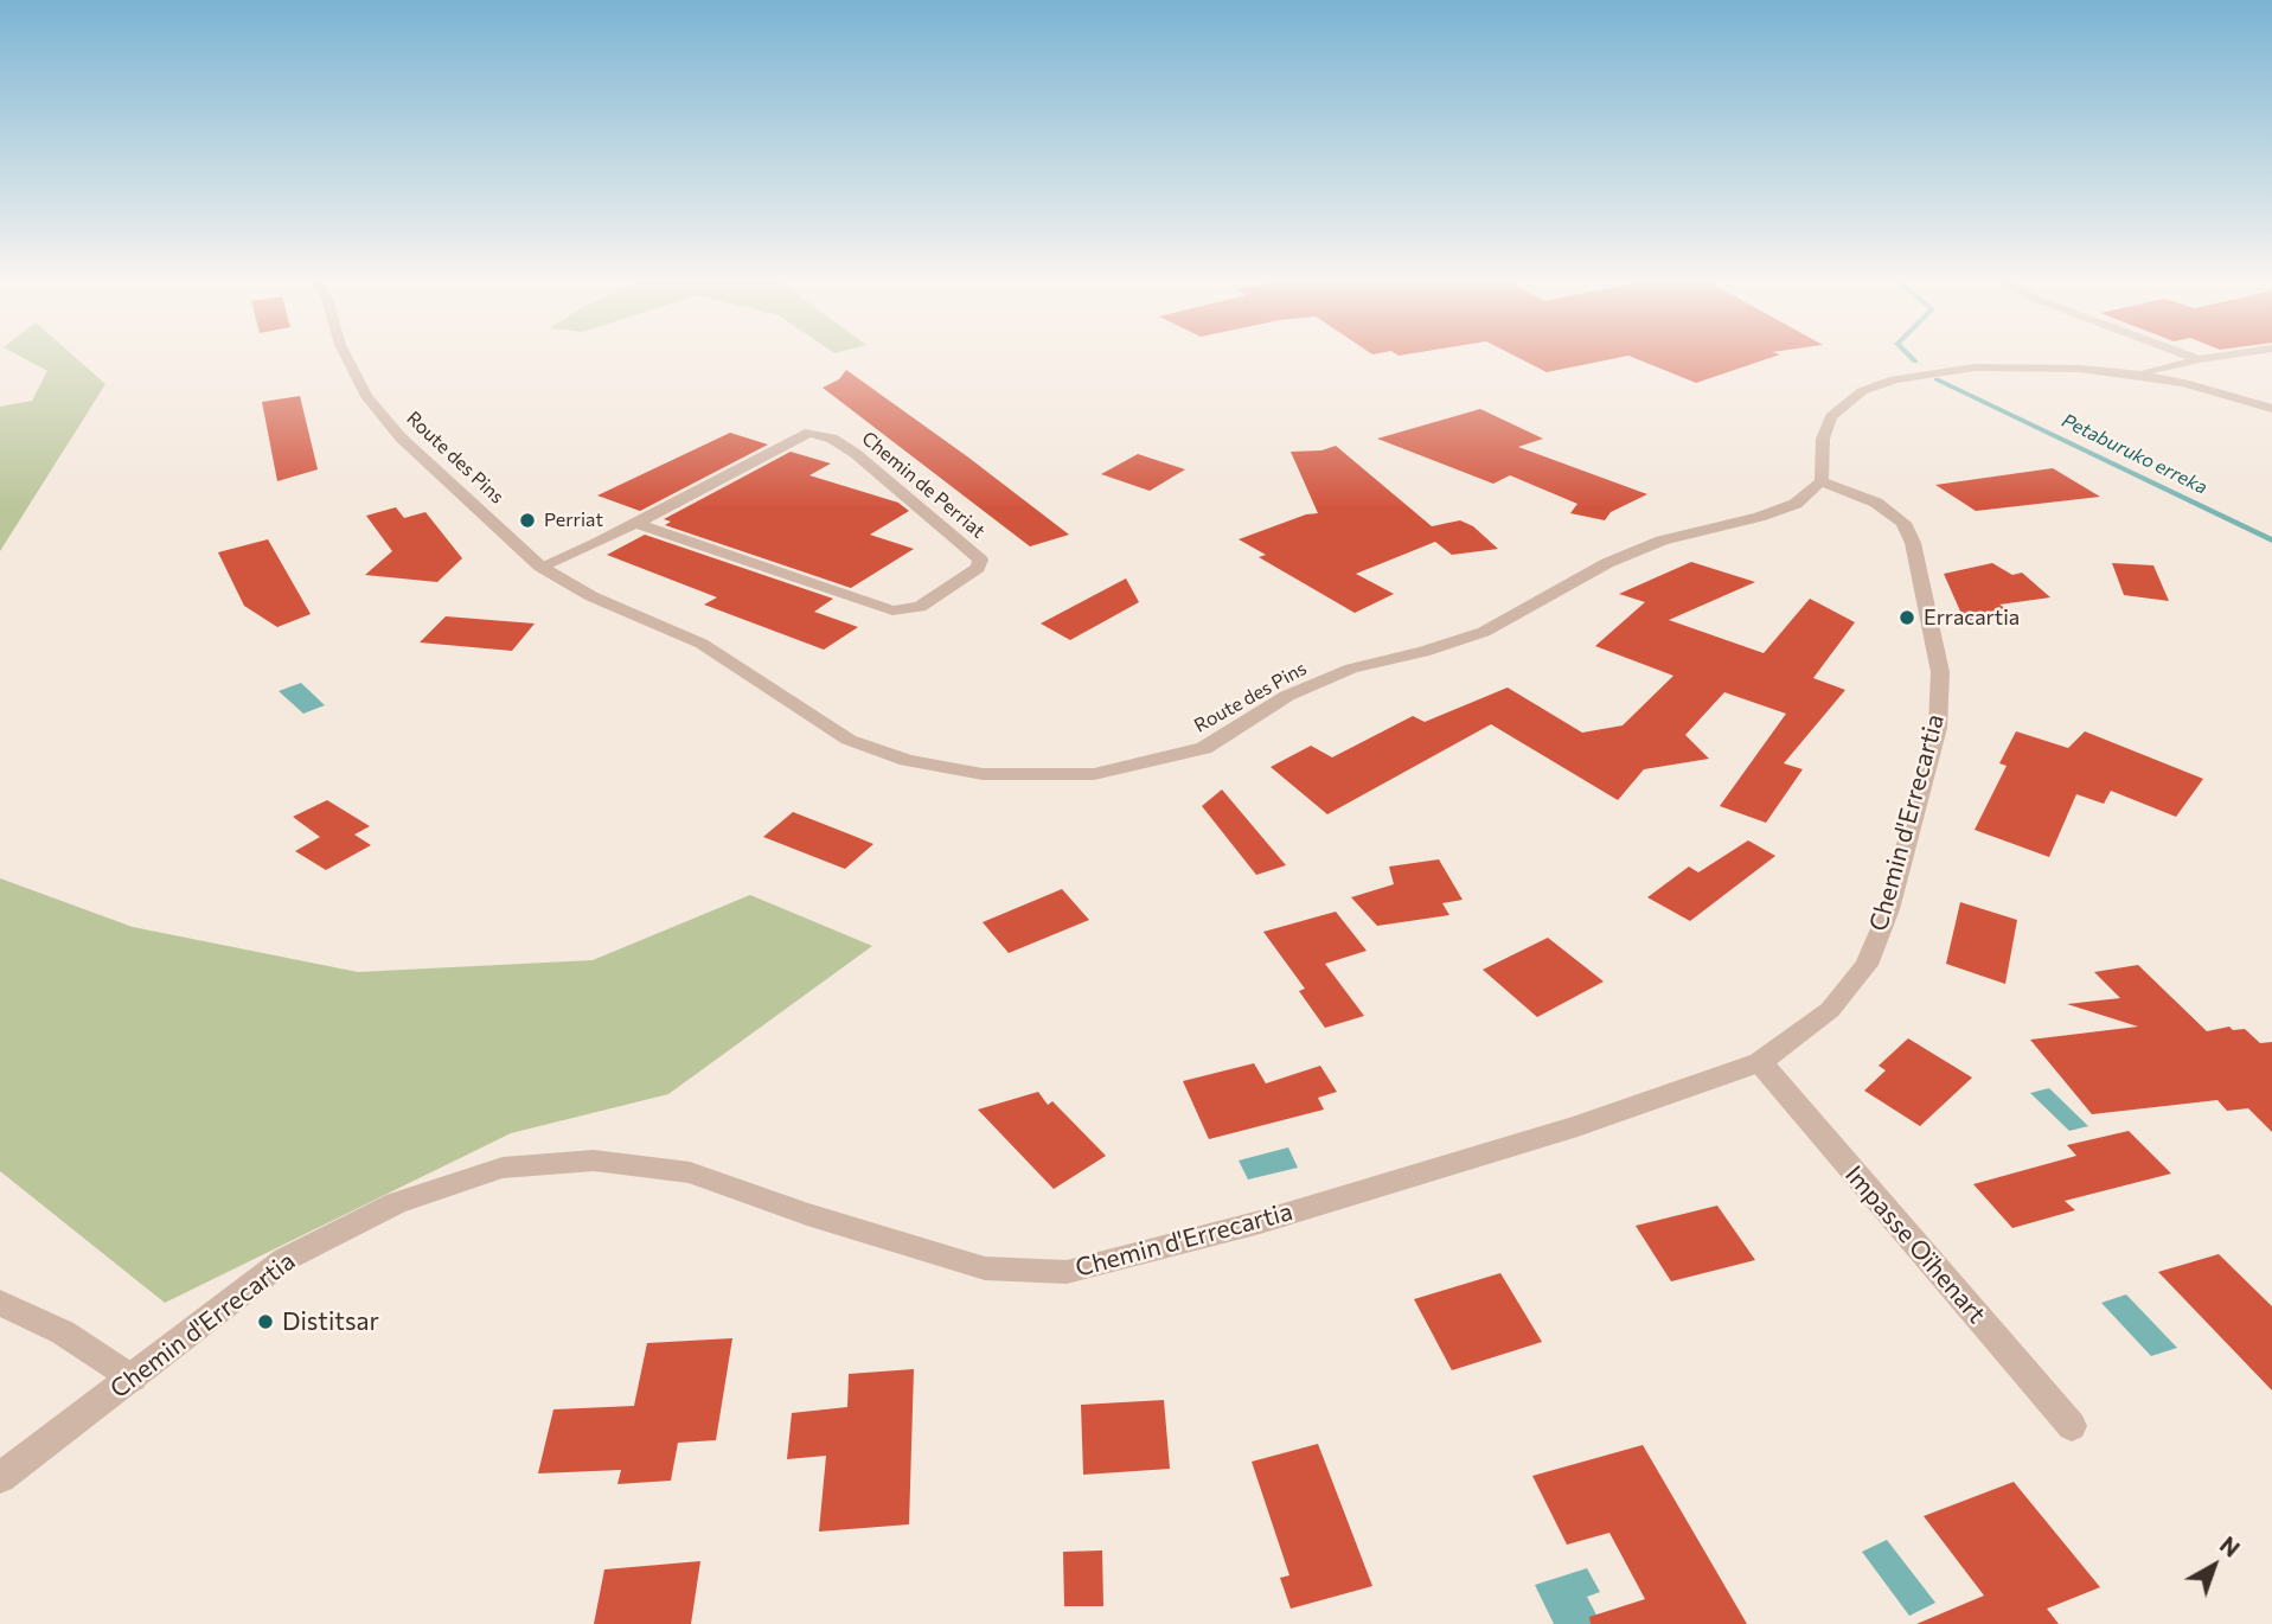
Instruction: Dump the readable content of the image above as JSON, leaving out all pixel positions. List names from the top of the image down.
{
  "streets": {
    "street": [
      "Route des Pins",
      "Chemin de Perriat",
      "Chemin d'Errecartia",
      "Impasse Oïhenart"
    ]
  },
  "crossings": [
    ["Route des Pins", "Chemin de Perriat"],
    ["Route des Pins", "Chemin d'Errecartia"],
    ["Chemin d'Errecartia", "Impasse Oïhenart"]
  ],
  "water": ["Petaburuko erreka"],
  "places": ["Perriat", "Erracartia", "Distitsar"],
  "north": "top right"
}
